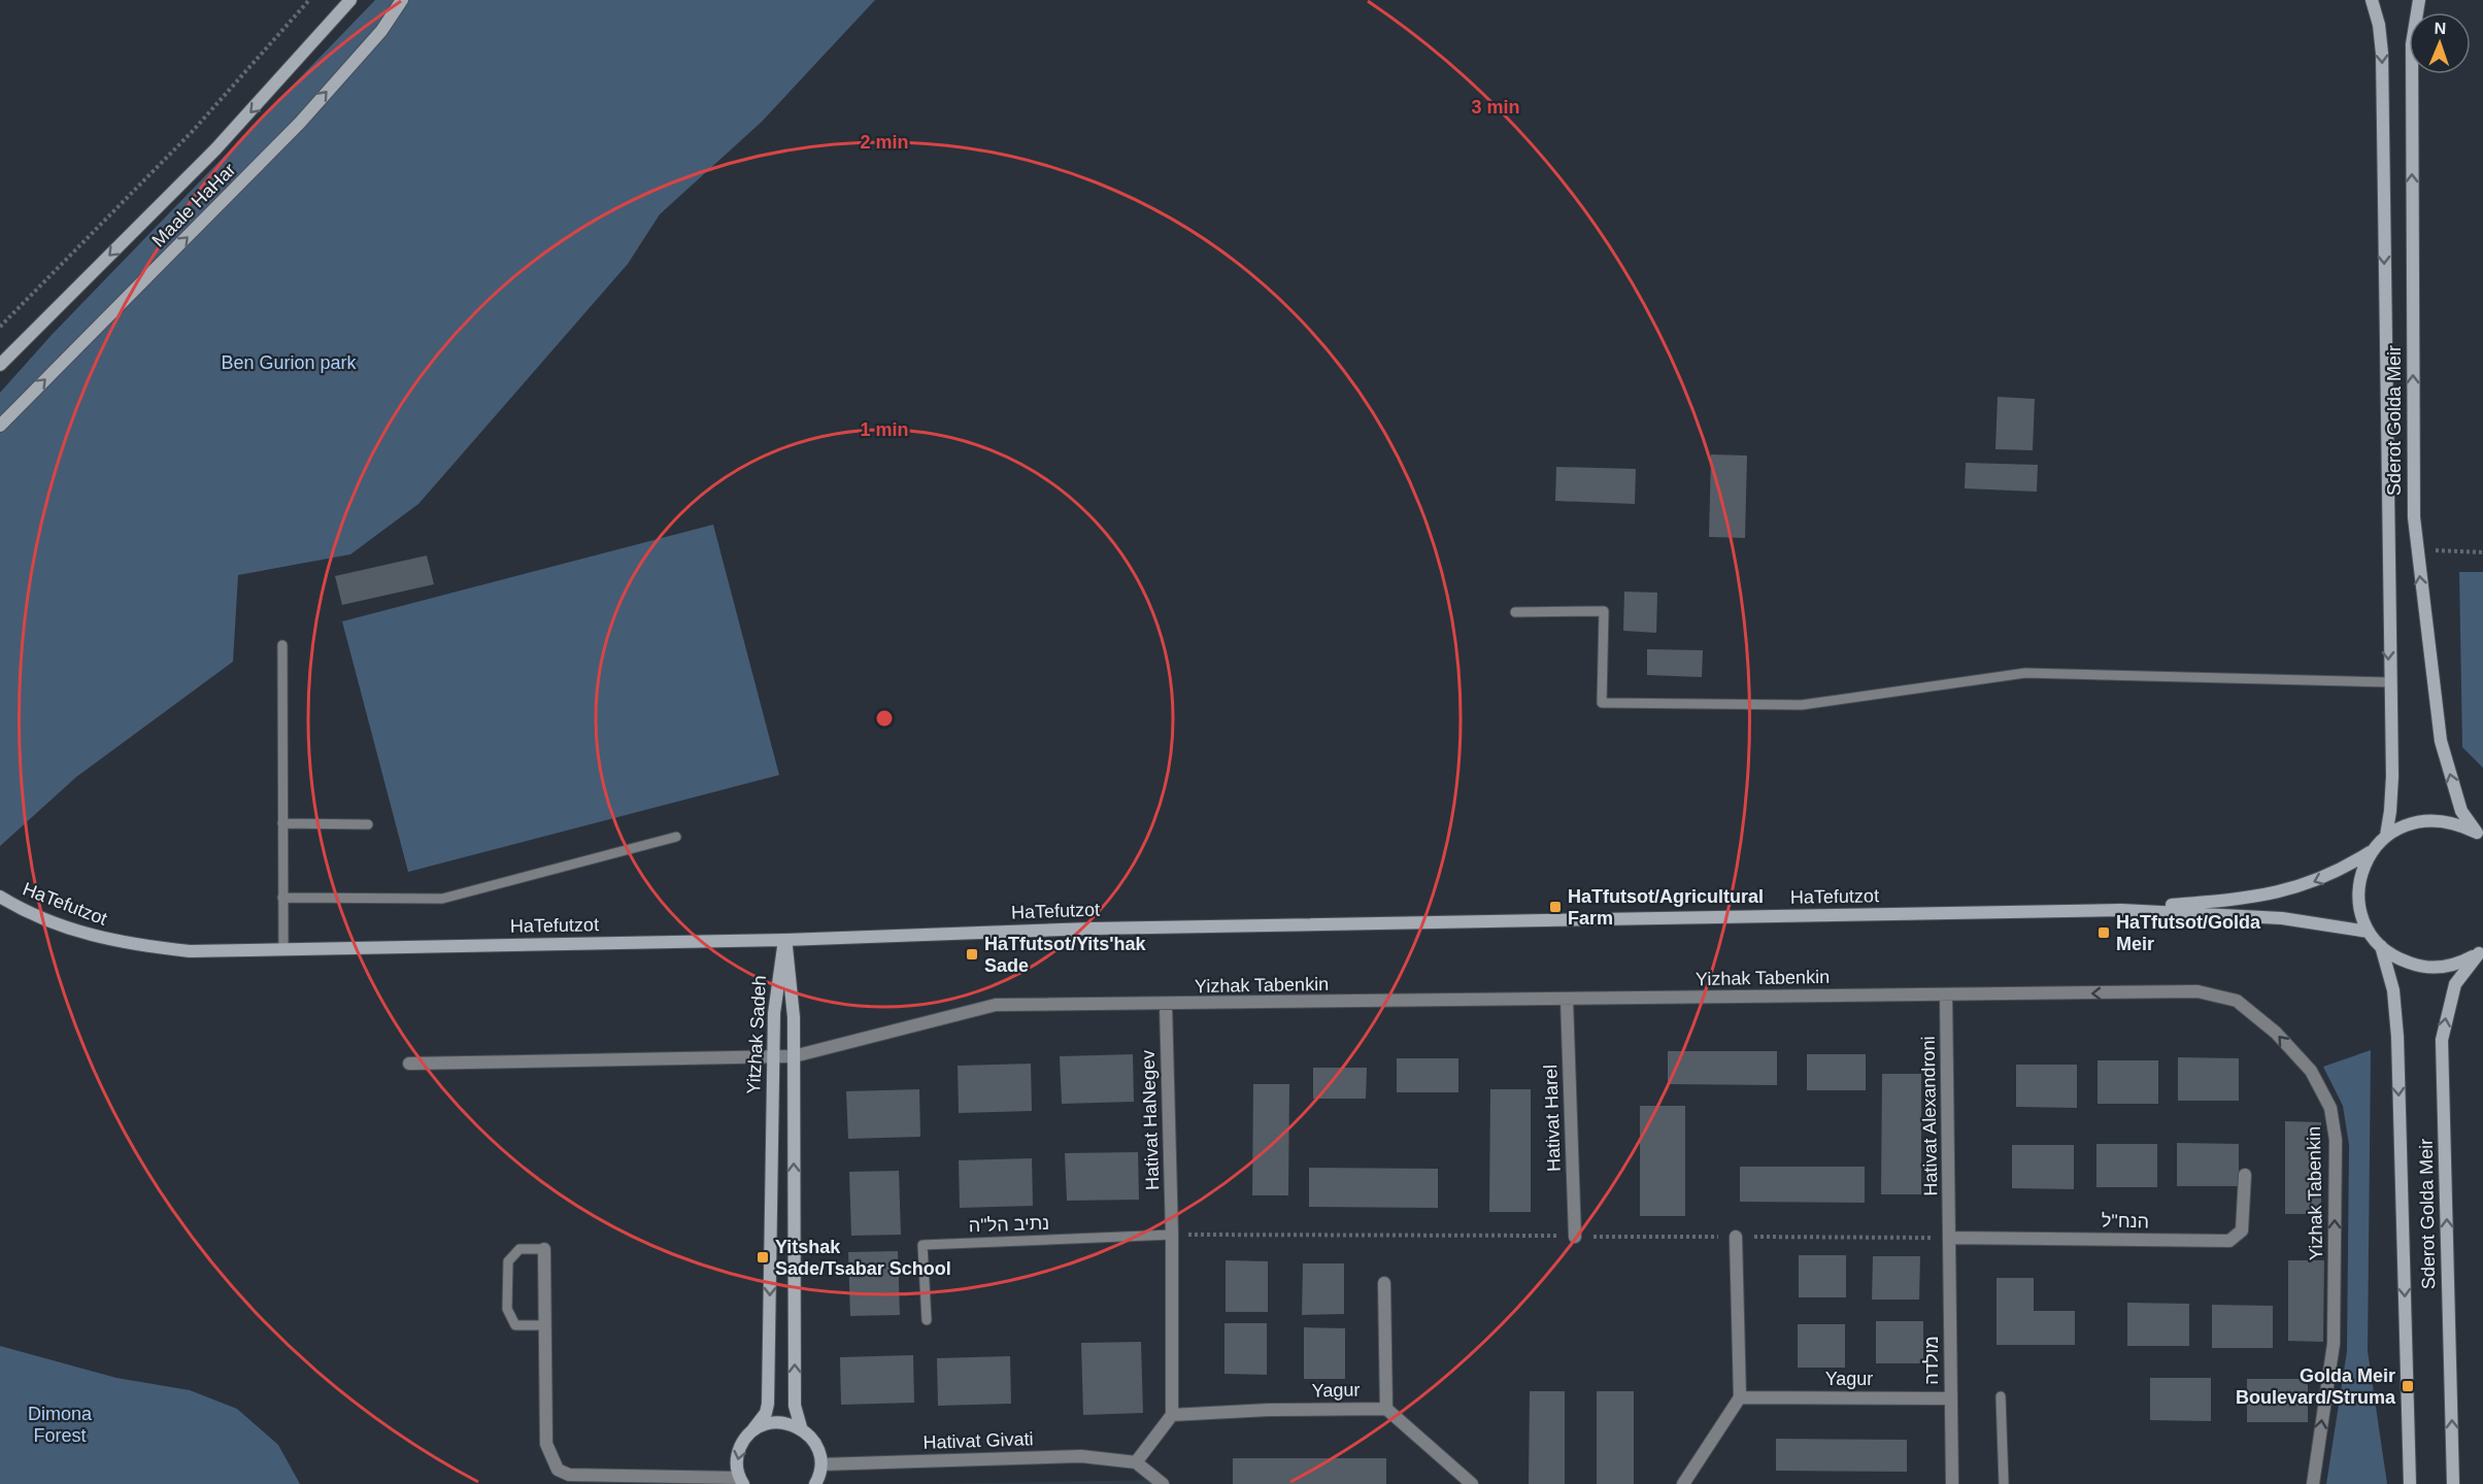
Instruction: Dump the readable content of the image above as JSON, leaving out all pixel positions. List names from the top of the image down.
{
  "streets": {
    "main road": [
      "Maale HaHar",
      "Sderot Golda Meir",
      "HaTefutzot",
      "Yitzhak Sadeh"
    ],
    "street": [
      "Yizhak Tabenkin",
      "Hativat Alexandroni",
      "Hativat Harel",
      "Hativat HaNegev",
      "הנח\"ל",
      "מולדה",
      "Yagur",
      "Hativat Givati"
    ],
    "lane": ["נתיב הל\"ה"]
  },
  "crossings": [
    ["HaTefutzot", "Yitzhak Sadeh"],
    ["Yizhak Tabenkin", "Yitzhak Sadeh"],
    ["Yizhak Tabenkin", "Hativat Alexandroni"],
    ["Yizhak Tabenkin", "Hativat Harel"],
    ["Yizhak Tabenkin", "Hativat HaNegev"],
    ["Hativat Alexandroni", "הנח\"ל"],
    ["Hativat Alexandroni", "מולדה"],
    ["Hativat HaNegev", "נתיב הל\"ה"],
    ["Hativat HaNegev", "Yagur"],
    ["הנח\"ל", "מולדה"],
    ["מולדה", "Yagur"]
  ],
  "parks": ["Ben Gurion park", "Dimona Forest"],
  "places": {
    "transit": [
      "HaTfutsot/Agricultural Farm",
      "HaTfutsot/Golda Meir",
      "HaTfutsot/Yits'hak Sade",
      "Yitshak Sade/Tsabar School",
      "Golda Meir Boulevard/Struma"
    ]
  },
  "north": "top",
  "rings": ["3 min", "2 min", "1 min"]
}
